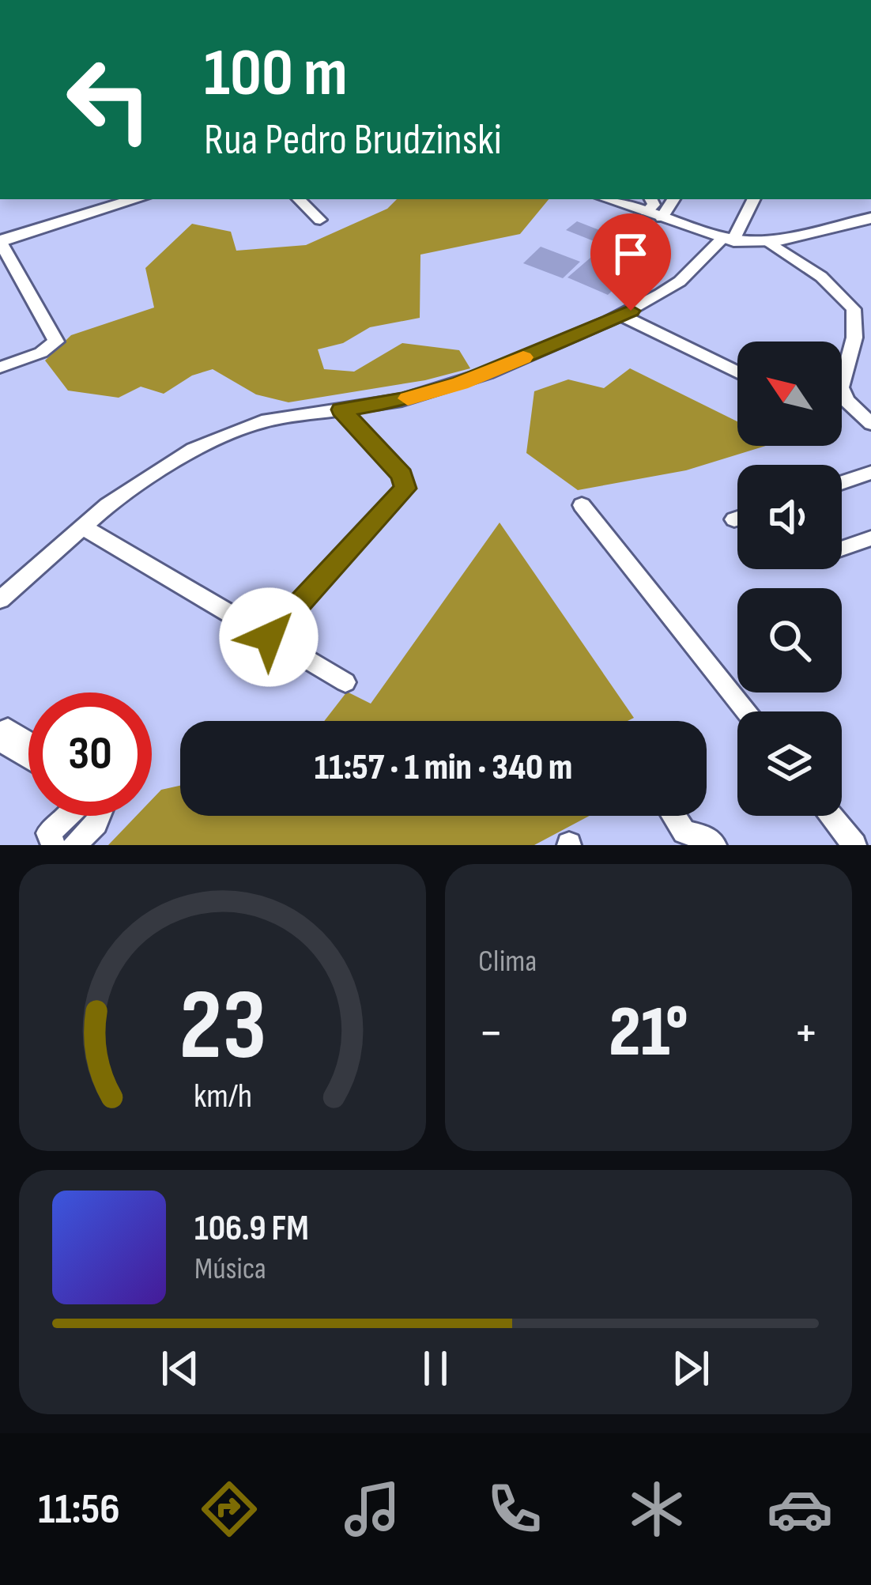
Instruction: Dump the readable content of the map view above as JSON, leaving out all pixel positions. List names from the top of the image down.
{
  "north": "top left",
  "page": {
    "turn": ["100 m", "Rua Pedro Brudzinski"],
    "limit": "30",
    "trip": "11:57 · 1 min · 340 m",
    "tile": "Clima",
    "heat": ["−", "21°", "+"],
    "song": ["106.9 FM", "Música"],
    "tabs": "11:56",
    "gauge": ["23", "km/h"]
  }
}
